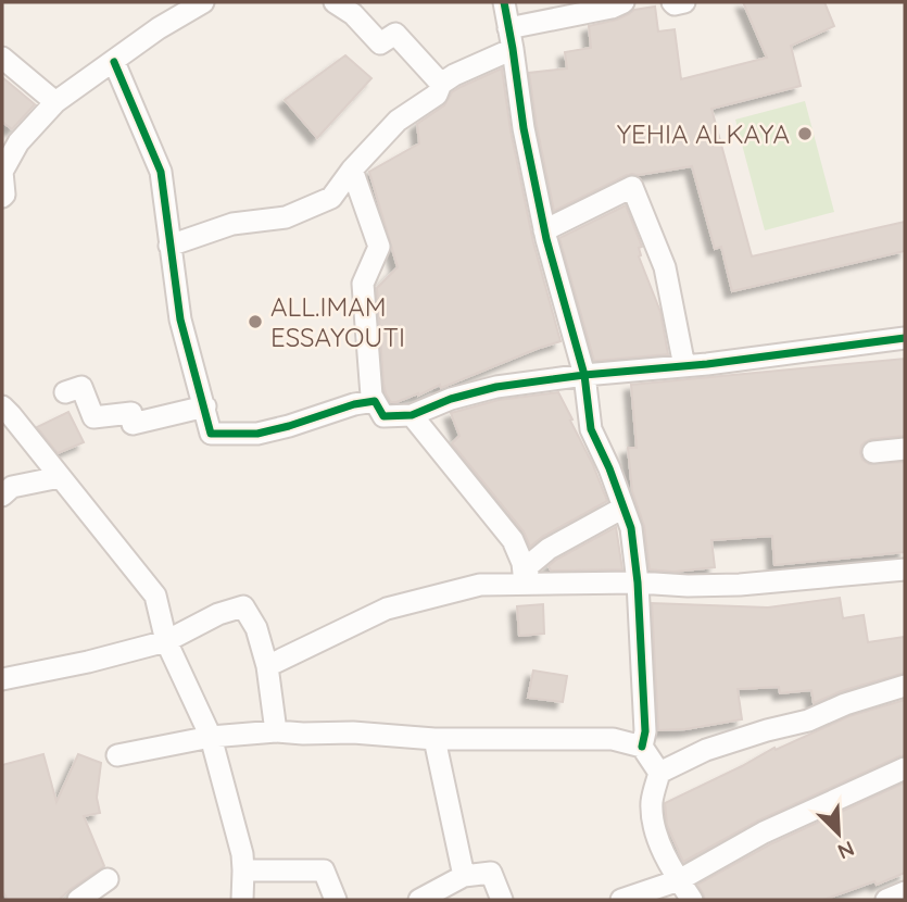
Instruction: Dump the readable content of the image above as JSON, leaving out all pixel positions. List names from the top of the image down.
{
  "places": ["YEHIA ALKAYA", "ALL.IMAM ESSAYOUTI"],
  "north": "bottom right"
}
